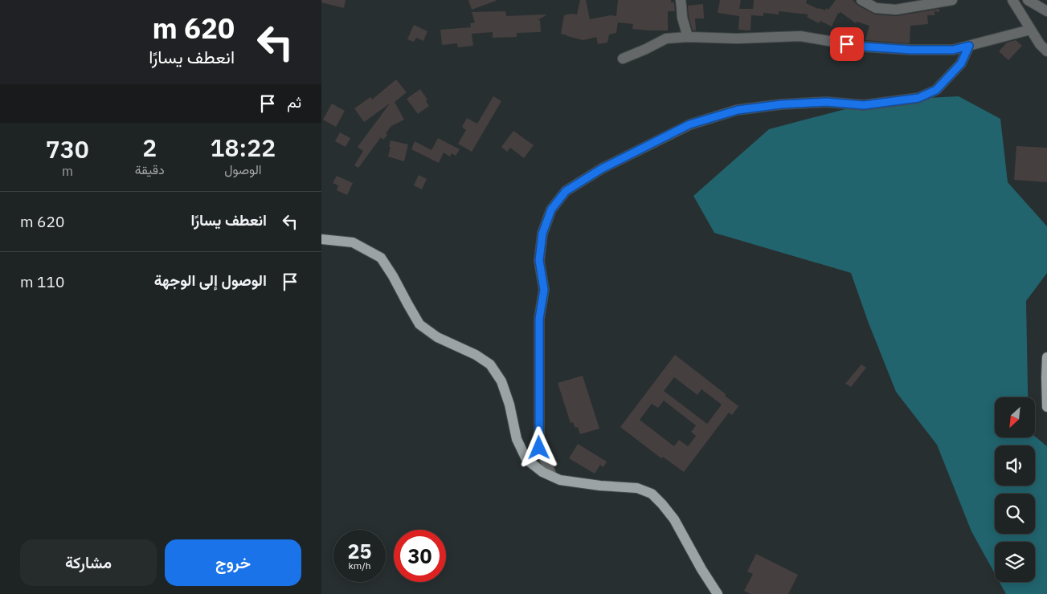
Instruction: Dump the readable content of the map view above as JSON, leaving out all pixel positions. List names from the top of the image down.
{
  "north": "bottom left",
  "page": {
    "turn": ["620 m", "انعطف يسارًا"],
    "then": "ثم",
    "eta": [
      "18:22",
      "الوصول",
      "2",
      "دقيقة",
      "730",
      "m"
    ],
    "list": [
      {
        "name": "انعطف يسارًا",
        "value": "620 m"
      },
      {
        "name": "الوصول إلى الوجهة",
        "value": "110 m"
      }
    ],
    "speed": "25 km/h",
    "limit": "30",
    "buttons": ["خروج", "مشاركة"]
  }
}
